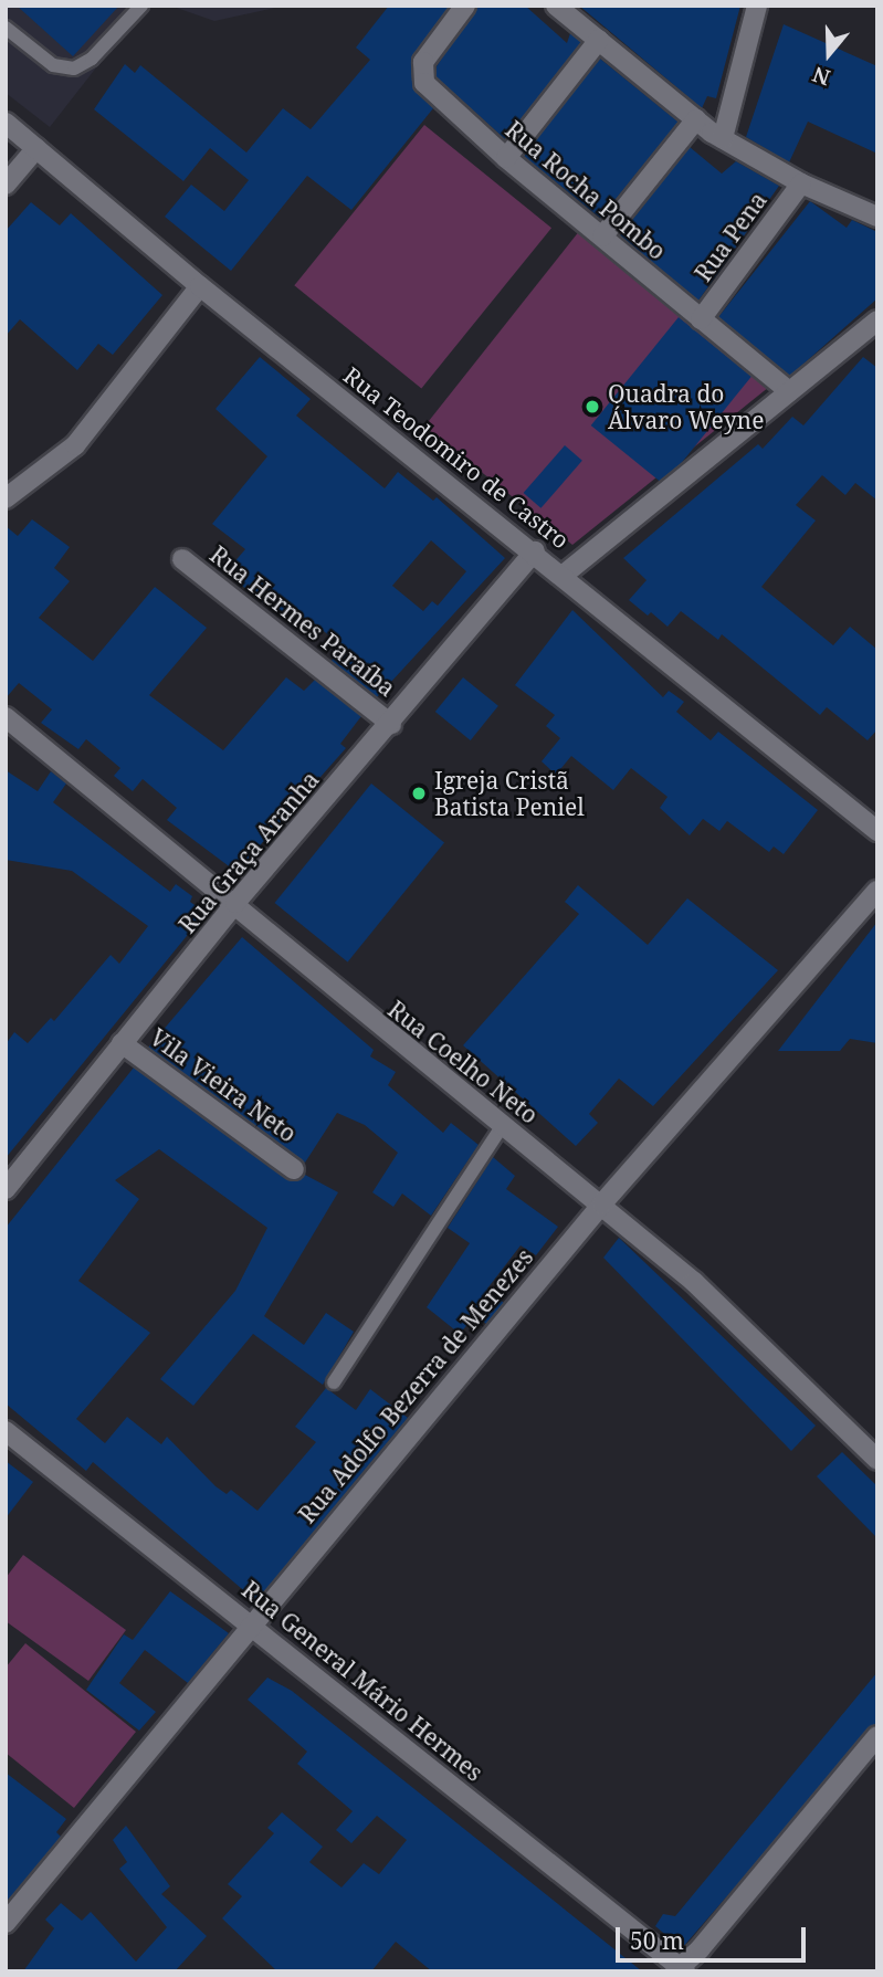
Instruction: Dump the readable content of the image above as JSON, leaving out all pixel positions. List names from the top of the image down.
{
  "streets": {
    "street": [
      "Rua Rocha Pombo",
      "Rua Pena",
      "Rua Teodomiro de Castro",
      "Rua Hermes Paraíba",
      "Rua Graça Aranha",
      "Rua Coelho Neto",
      "Vila Vieira Neto",
      "Rua Adolfo Bezerra de Menezes",
      "Rua General Mário Hermes"
    ]
  },
  "crossings": [
    ["Rua Rocha Pombo", "Rua Pena"],
    ["Rua Teodomiro de Castro", "Rua Graça Aranha"],
    ["Rua Hermes Paraíba", "Rua Graça Aranha"],
    ["Rua Graça Aranha", "Rua Coelho Neto"],
    ["Rua Graça Aranha", "Vila Vieira Neto"],
    ["Rua Coelho Neto", "Rua Adolfo Bezerra de Menezes"],
    ["Rua Adolfo Bezerra de Menezes", "Rua General Mário Hermes"]
  ],
  "places": ["Quadra do Álvaro Weyne", "Igreja Cristã Batista Peniel"],
  "scale_bar": "50 m",
  "north": "bottom"
}
